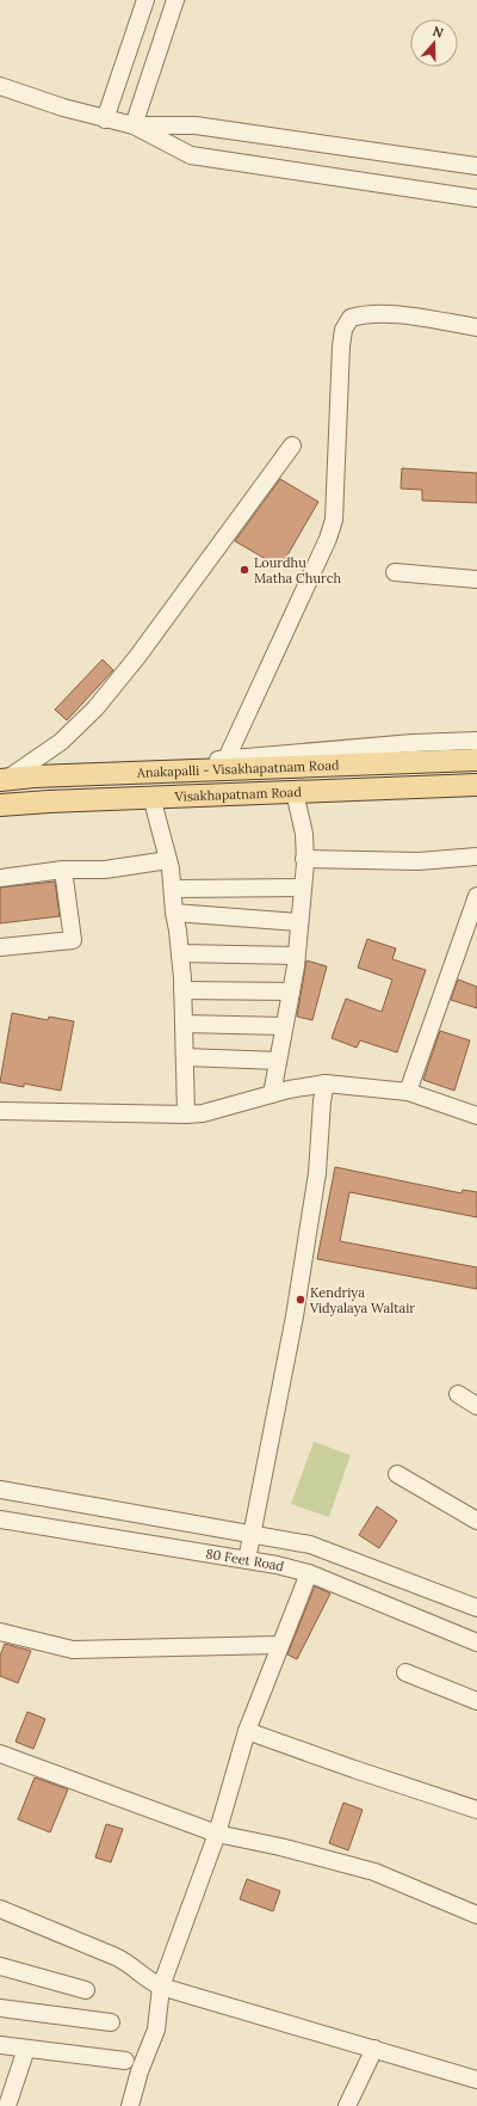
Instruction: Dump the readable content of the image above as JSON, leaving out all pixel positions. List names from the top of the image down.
{
  "streets": {
    "main road": ["Anakapalli - Visakhapatnam Road", "Visakhapatnam Road"],
    "street": ["80 Feet Road"]
  },
  "places": ["Lourdhu Matha Church", "Kendriya Vidyalaya Waltair"],
  "north": "top"
}
